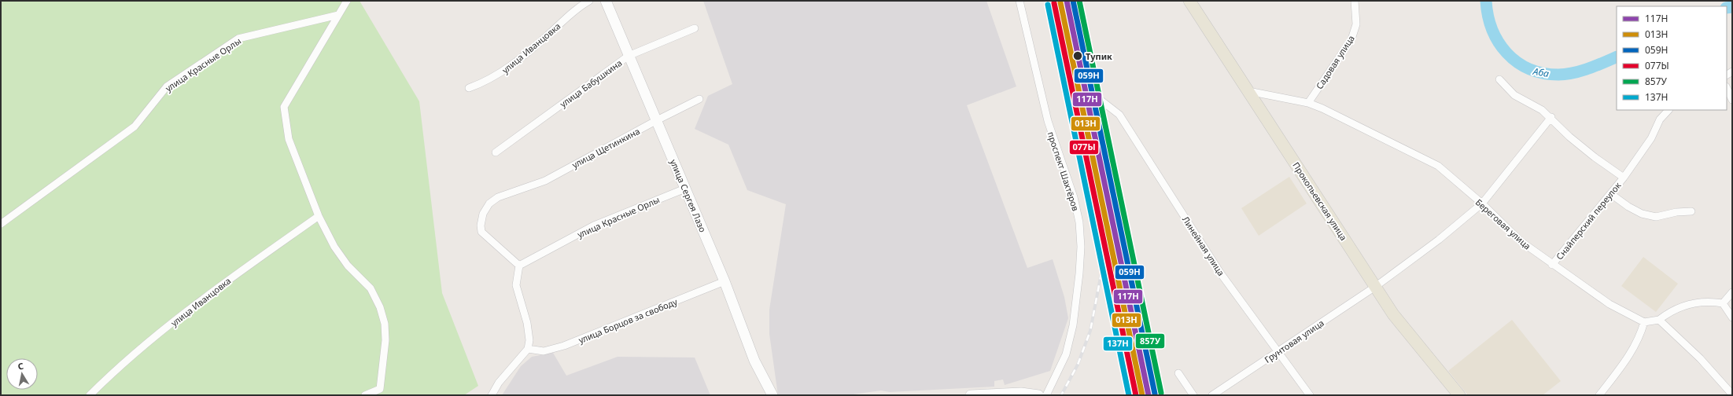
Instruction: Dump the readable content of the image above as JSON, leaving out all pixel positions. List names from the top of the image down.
{
  "streets": {
    "main road": ["улица Сергея Лазо", "Прокопьевская улица"],
    "street": [
      "улица Иванцовка",
      "Садовая улица",
      "улица Красные Орлы",
      "улица Бабушкина",
      "улица Щетинкина",
      "проспект Шахтёров",
      "Снайперский переулок",
      "Береговая улица",
      "Линейная улица",
      "улица Борцов за свободу",
      "Грунтовая улица"
    ]
  },
  "crossings": [
    ["Садовая улица", "Береговая улица"],
    ["улица Красные Орлы", "улица Щетинкина"],
    ["улица Красные Орлы", "улица Сергея Лазо"],
    ["улица Бабушкина", "улица Сергея Лазо"],
    ["улица Щетинкина", "улица Сергея Лазо"],
    ["улица Сергея Лазо", "улица Борцов за свободу"],
    ["Прокопьевская улица", "Береговая улица"],
    ["Прокопьевская улица", "Грунтовая улица"],
    ["Снайперский переулок", "Береговая улица"],
    ["Береговая улица", "Грунтовая улица"],
    ["Линейная улица", "Грунтовая улица"]
  ],
  "water": ["Аба"],
  "places": ["Тупик"],
  "lines": [
    "transit line 117Н",
    "transit line 059Н",
    "transit line 857У",
    "transit line 013Н",
    "transit line 077Ы",
    "transit line 137Н"
  ],
  "legend": [
    "117Н",
    "013Н",
    "059Н",
    "077Ы",
    "857У",
    "137Н"
  ],
  "north": "top"
}
